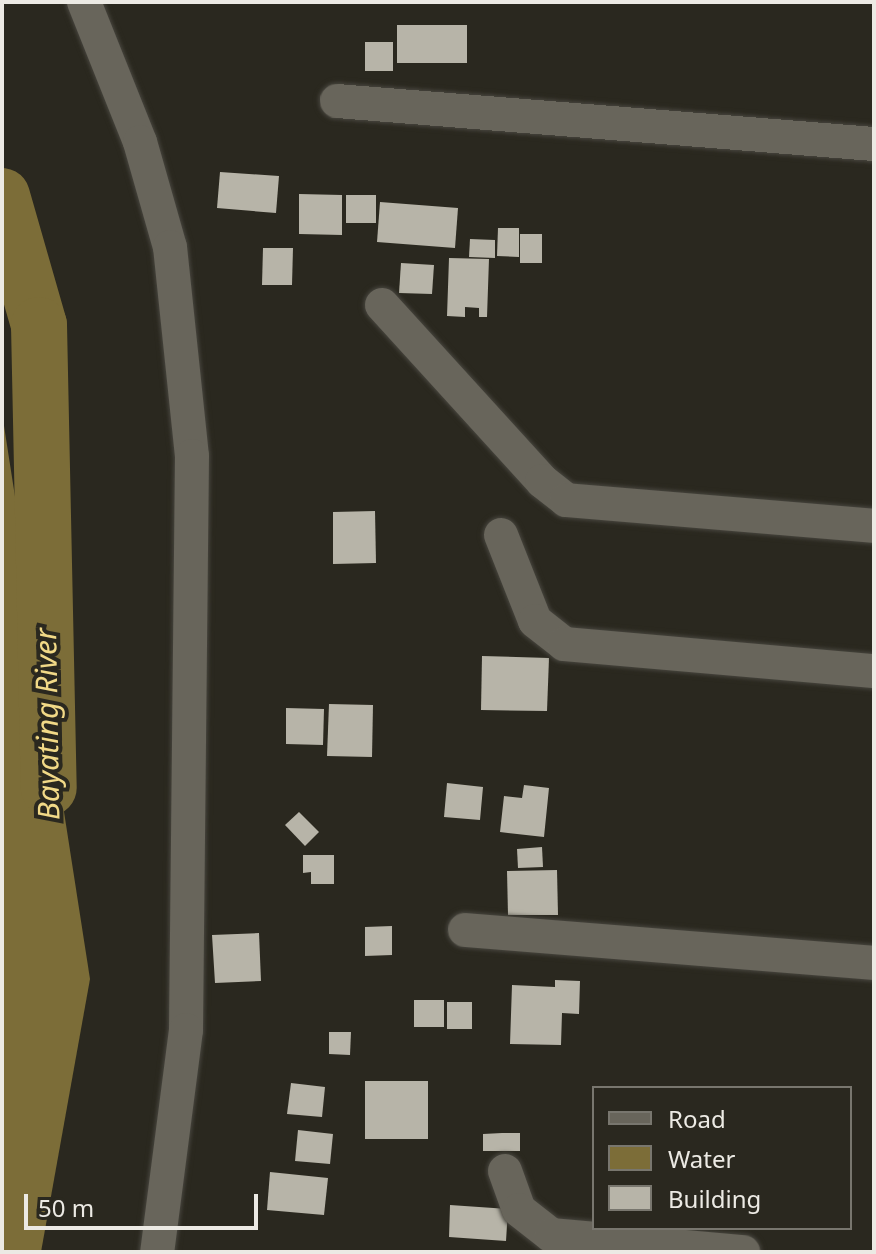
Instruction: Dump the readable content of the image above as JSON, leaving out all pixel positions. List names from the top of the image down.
{
  "water": ["Bayating River"],
  "legend": ["Road", "Water", "Building"],
  "scale_bar": "50 m"
}
